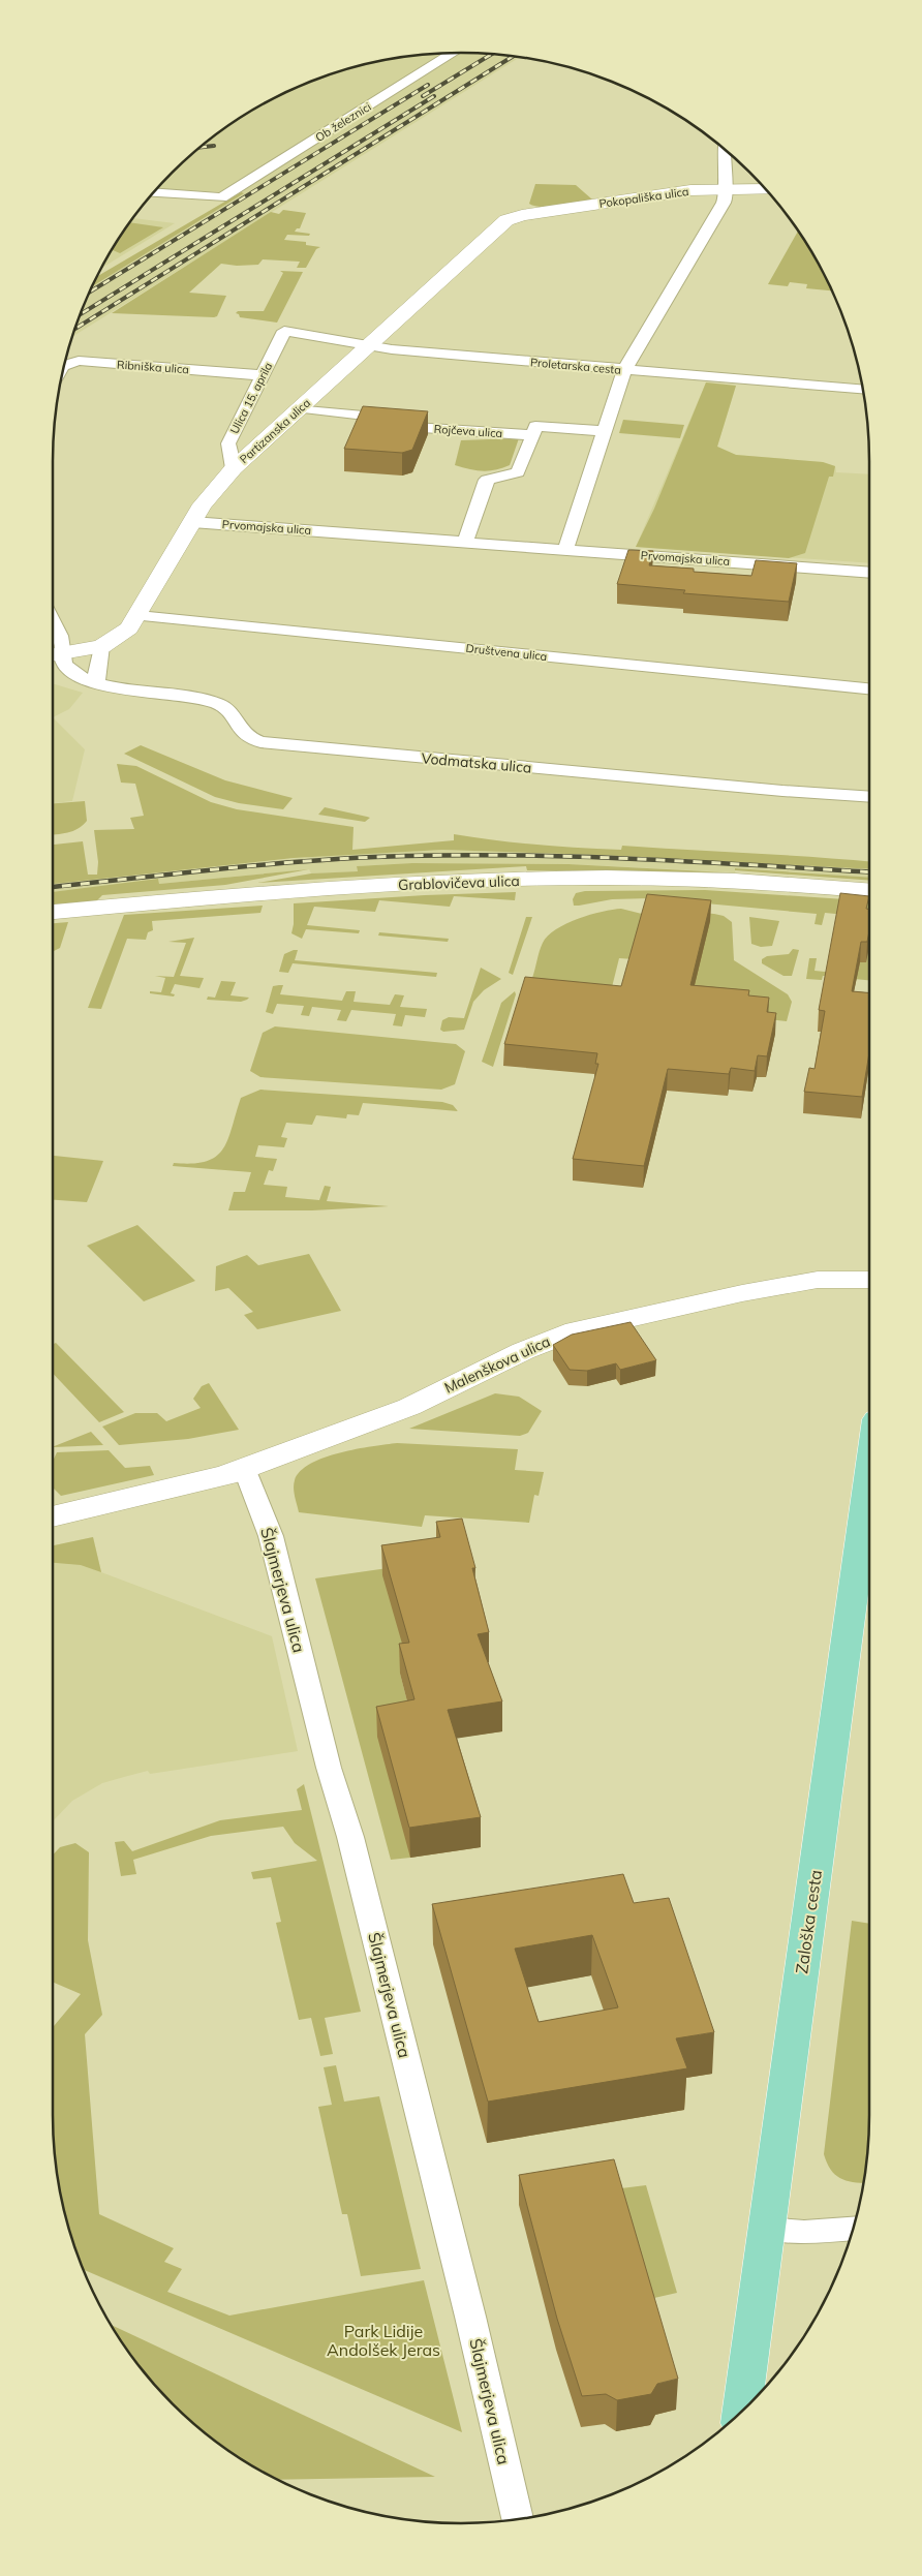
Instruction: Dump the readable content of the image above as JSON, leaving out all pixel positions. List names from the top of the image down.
{
  "streets": {
    "main road": ["Zaloška cesta"],
    "street": [
      "Ob železnici",
      "Pokopališka ulica",
      "Proletarska cesta",
      "Ribniška ulica",
      "Ulica 15. aprila",
      "Partizanska ulica",
      "Rojčeva ulica",
      "Prvomajska ulica",
      "Društvena ulica",
      "Vodmatska ulica",
      "Grablovičeva ulica",
      "Malenškova ulica",
      "Šlajmerjeva ulica"
    ]
  },
  "crossings": [
    ["Pokopališka ulica", "Partizanska ulica"],
    ["Proletarska cesta", "Ulica 15. aprila"],
    ["Proletarska cesta", "Partizanska ulica"],
    ["Ribniška ulica", "Ulica 15. aprila"],
    ["Ulica 15. aprila", "Partizanska ulica"],
    ["Partizanska ulica", "Rojčeva ulica"],
    ["Partizanska ulica", "Prvomajska ulica"],
    ["Partizanska ulica", "Društvena ulica"],
    ["Partizanska ulica", "Vodmatska ulica"],
    ["Malenškova ulica", "Šlajmerjeva ulica"]
  ],
  "parks": ["Park Lidije Andolšek Jeras"]
}
